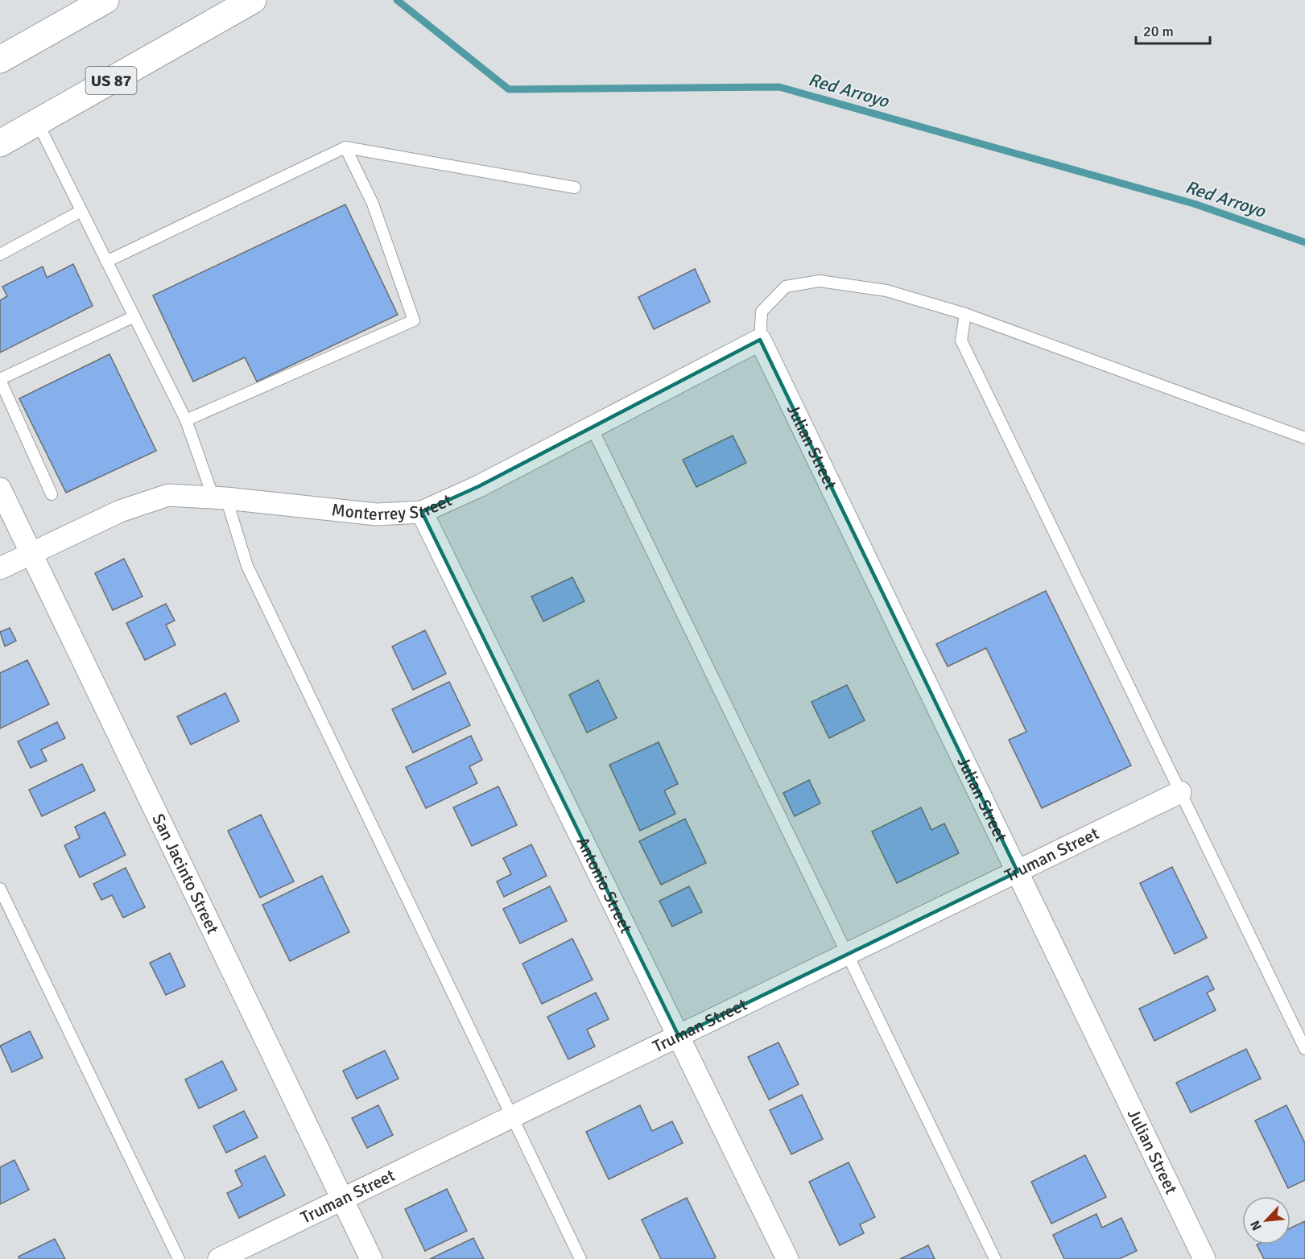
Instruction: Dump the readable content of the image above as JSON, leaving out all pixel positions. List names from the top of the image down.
{
  "streets": {
    "main road": ["US 87"],
    "street": [
      "Julian Street",
      "Monterrey Street",
      "Truman Street",
      "San Jacinto Street",
      "Antonio Street"
    ]
  },
  "crossings": [
    ["Julian Street", "Monterrey Street"],
    ["Julian Street", "Truman Street"],
    ["Monterrey Street", "San Jacinto Street"],
    ["Monterrey Street", "Antonio Street"],
    ["Truman Street", "San Jacinto Street"],
    ["Truman Street", "Antonio Street"]
  ],
  "water": ["Red Arroyo"],
  "scale_bar": "20 m",
  "north": "bottom left"
}
